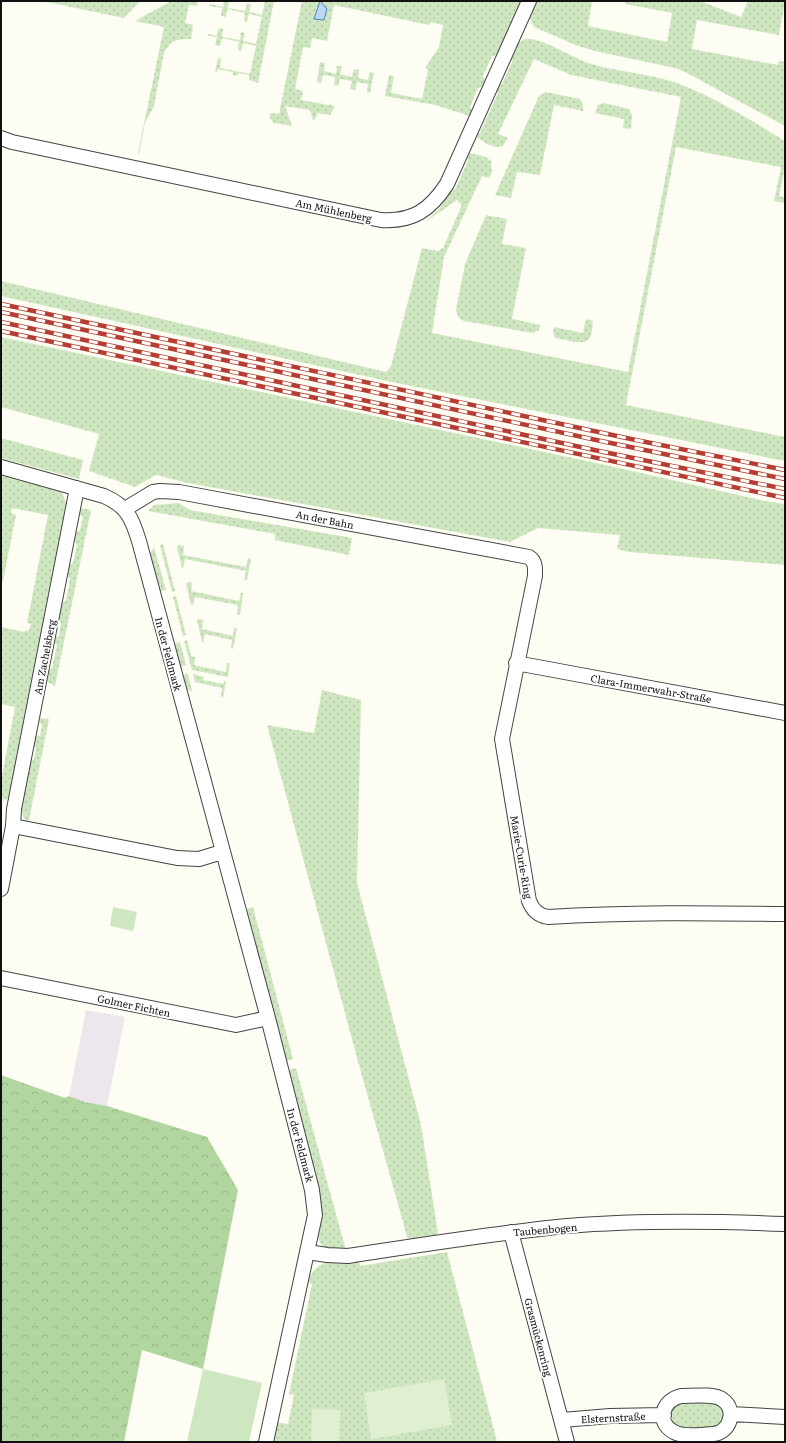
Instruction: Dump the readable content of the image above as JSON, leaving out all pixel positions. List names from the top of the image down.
{
  "streets": {
    "street": [
      "Am Mühlenberg",
      "An der Bahn",
      "In der Feldmark",
      "Am Zachelsberg",
      "Clara-Immerwahr-Straße",
      "Marie-Curie-Ring",
      "Golmer Fichten",
      "Taubenbogen",
      "Grasmückenring",
      "Elsternstraße"
    ]
  },
  "crossings": [
    ["An der Bahn", "In der Feldmark"],
    ["An der Bahn", "Marie-Curie-Ring"],
    ["In der Feldmark", "Golmer Fichten"],
    ["In der Feldmark", "Taubenbogen"],
    ["Clara-Immerwahr-Straße", "Marie-Curie-Ring"],
    ["Taubenbogen", "Grasmückenring"],
    ["Grasmückenring", "Elsternstraße"]
  ]
}
